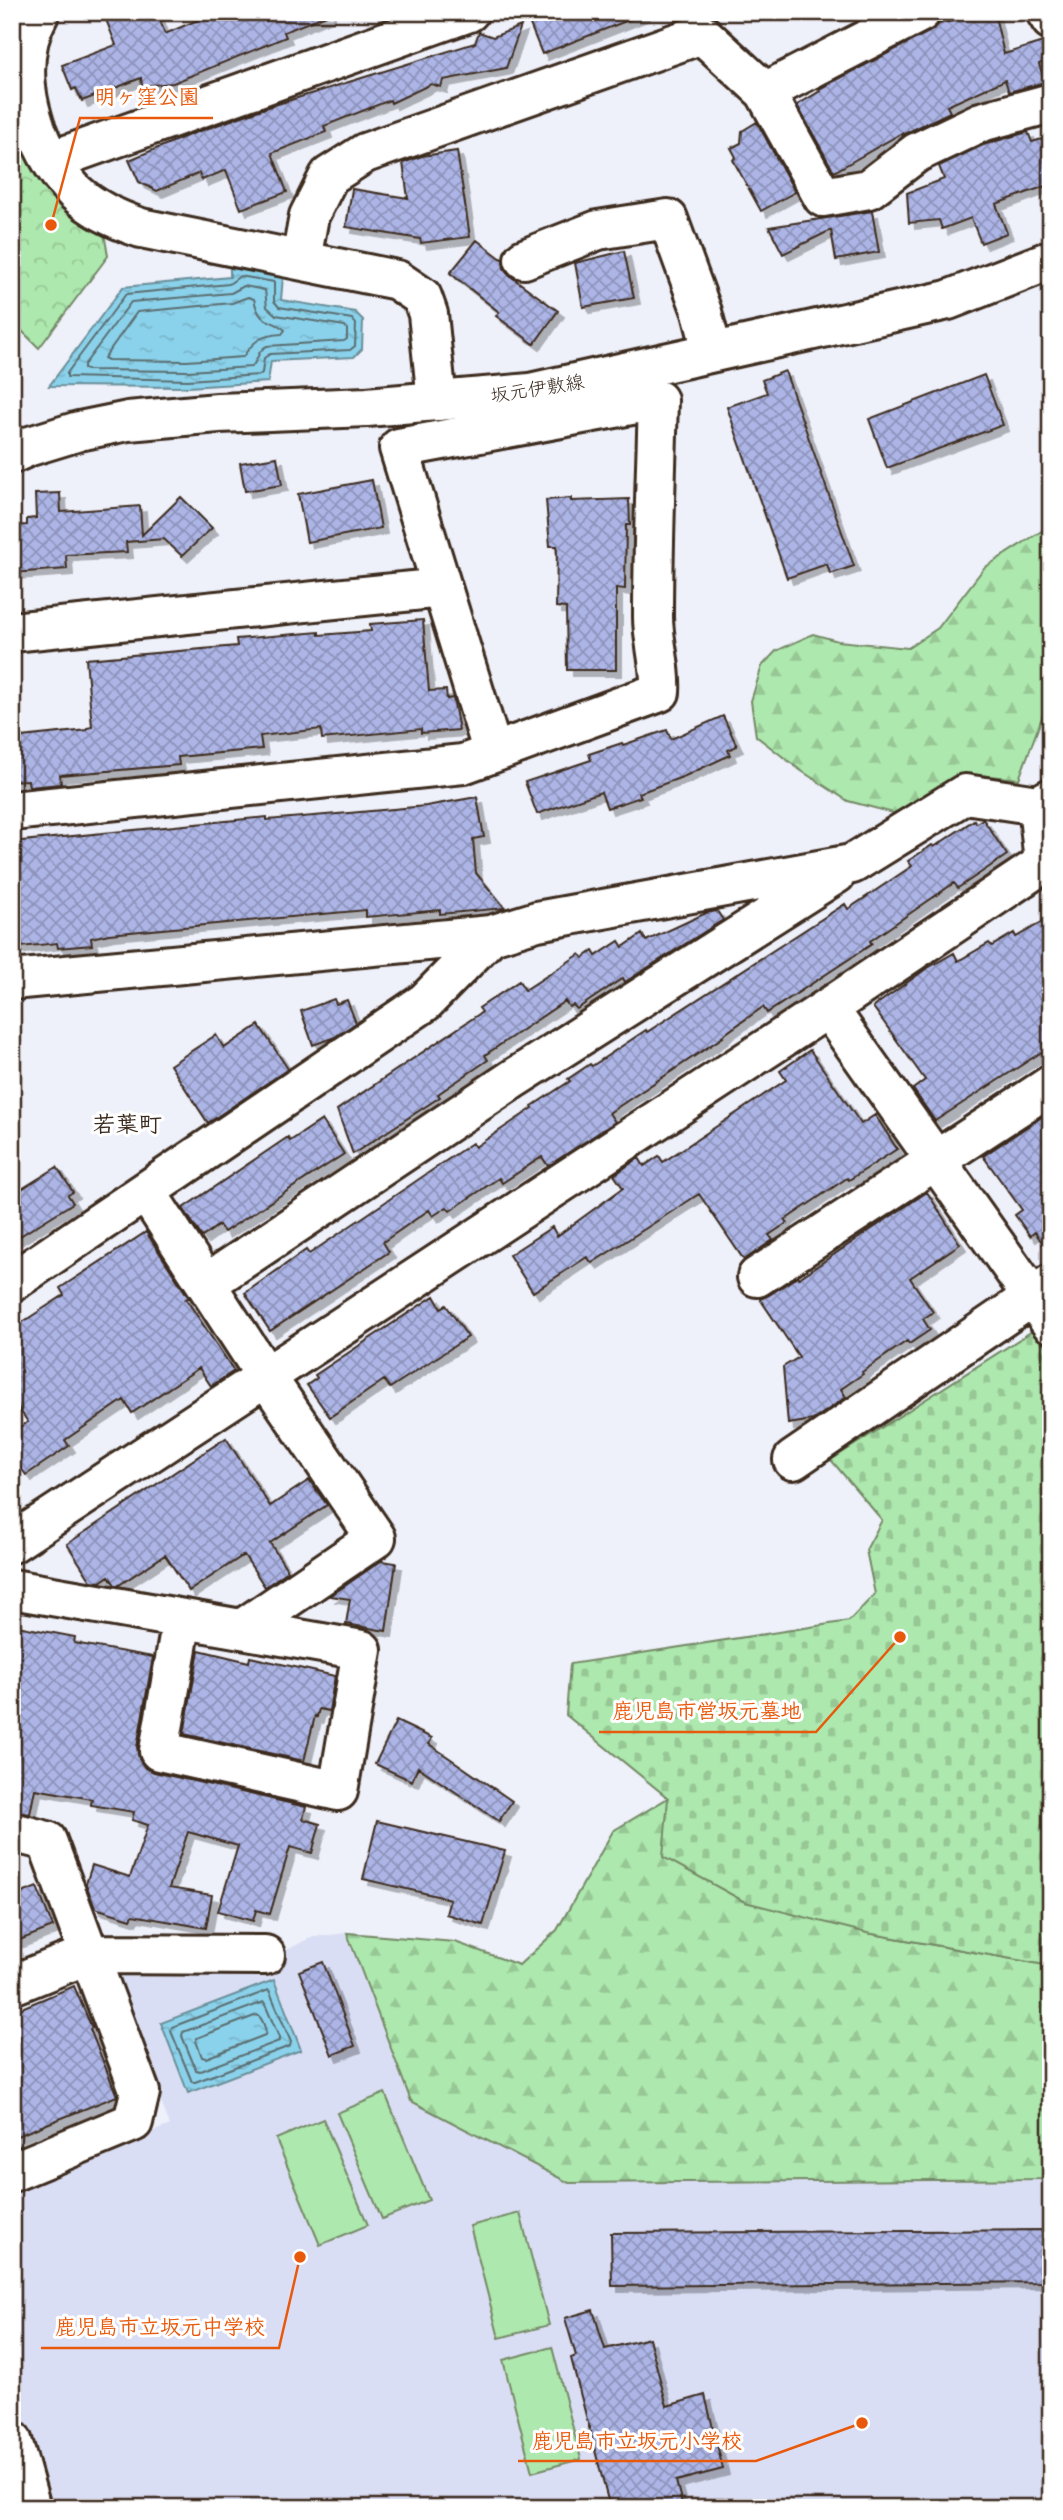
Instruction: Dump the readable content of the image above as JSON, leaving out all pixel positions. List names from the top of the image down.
{
  "streets": {
    "street": ["坂元伊敷線"]
  },
  "districts": ["若葉町"],
  "places": [
    "明ヶ窪公園",
    "鹿児島市営坂元墓地",
    "鹿児島市立坂元中学校",
    "鹿児島市立坂元小学校"
  ]
}
